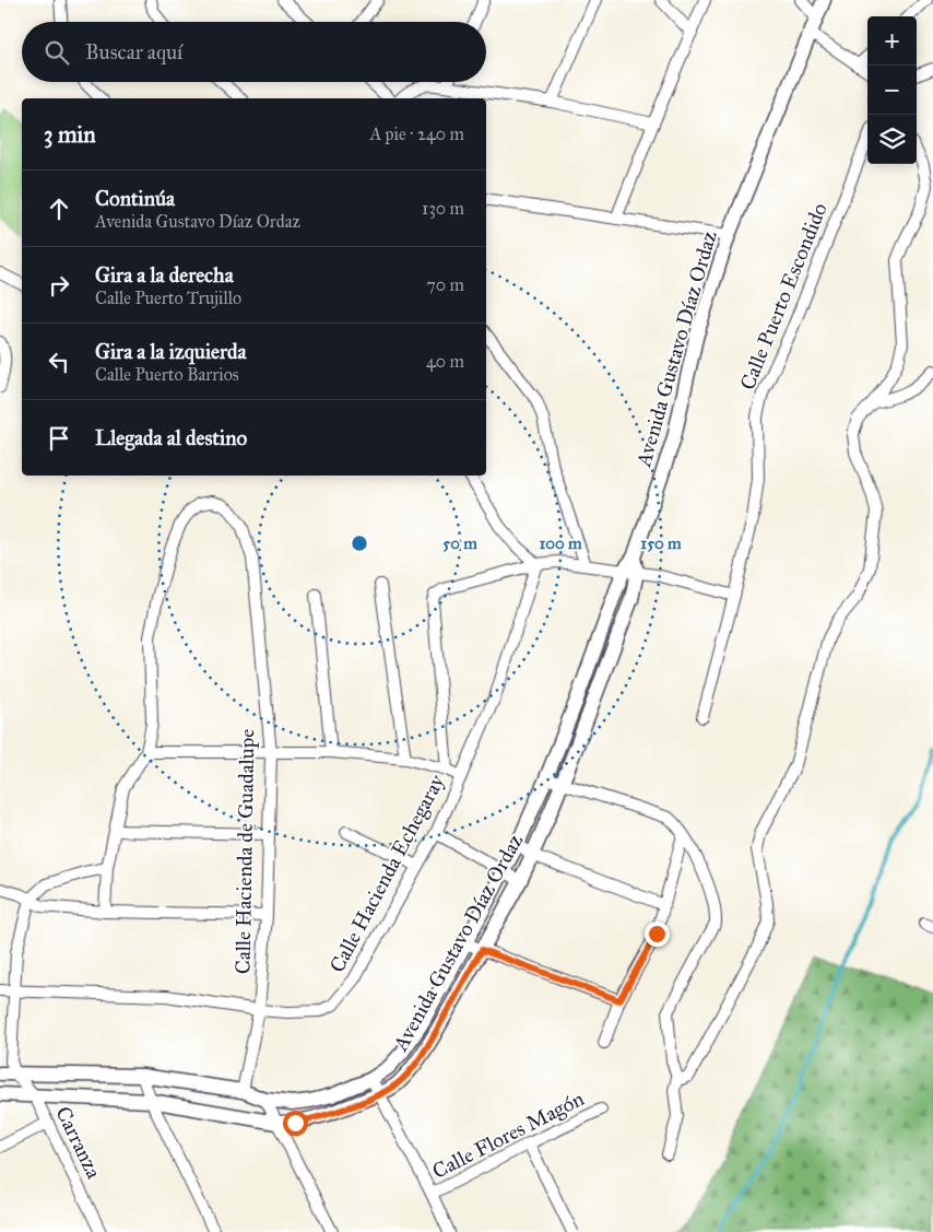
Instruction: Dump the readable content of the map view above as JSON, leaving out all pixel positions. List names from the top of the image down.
{
  "streets": {
    "street": [
      "Calle Puerto Escondido",
      "Avenida Gustavo Díaz Ordaz",
      "Calle Hacienda de Guadalupe",
      "Calle Hacienda Echegaray",
      "Calle Flores Magón",
      "Carranza"
    ]
  },
  "crossings": [
    ["Avenida Gustavo Díaz Ordaz", "Calle Hacienda de Guadalupe"],
    ["Avenida Gustavo Díaz Ordaz", "Carranza"],
    ["Calle Hacienda de Guadalupe", "Calle Hacienda Echegaray"]
  ],
  "page": {
    "map_buttons": ["+", "−"],
    "search": "Buscar aquí",
    "heading": ["3 min", "A pie · 240 m"],
    "list": [
      ["Continúa", "Avenida Gustavo Díaz Ordaz", "130 m"],
      ["Gira a la derecha", "Calle Puerto Trujillo", "70 m"],
      ["Gira a la izquierda", "Calle Puerto Barrios", "40 m"],
      "Llegada al destino"
    ]
  },
  "rings": ["50 m", "100 m", "150 m"]
}
